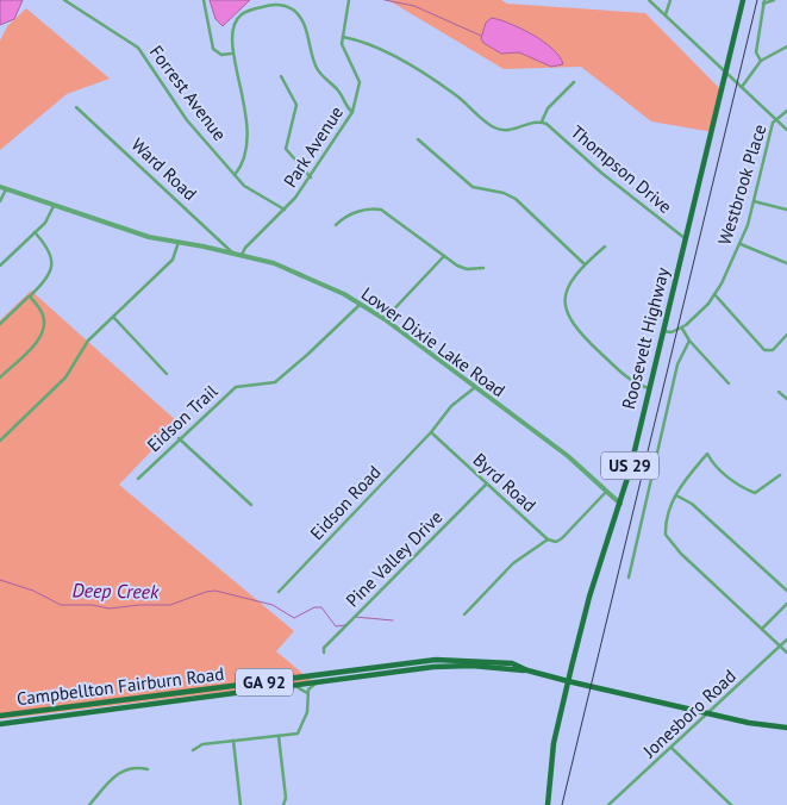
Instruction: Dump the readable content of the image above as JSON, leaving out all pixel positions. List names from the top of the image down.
{
  "streets": {
    "main road": [
      "Roosevelt Highway",
      "US 29",
      "GA 92",
      "Campbellton Fairburn Road"
    ],
    "street": [
      "Forrest Avenue",
      "Park Avenue",
      "Ward Road",
      "Thompson Drive",
      "Westbrook Place",
      "Lower Dixie Lake Road",
      "Eidson Trail",
      "Byrd Road",
      "Eidson Road",
      "Pine Valley Drive",
      "Jonesboro Road"
    ]
  },
  "crossings": [
    ["Forrest Avenue", "Park Avenue"],
    ["Park Avenue", "Lower Dixie Lake Road"],
    ["Ward Road", "Lower Dixie Lake Road"],
    ["Thompson Drive", "Roosevelt Highway"],
    ["Roosevelt Highway", "Lower Dixie Lake Road"],
    ["Roosevelt Highway", "US 29"],
    ["Roosevelt Highway", "Campbellton Fairburn Road"],
    ["Lower Dixie Lake Road", "Eidson Trail"],
    ["US 29", "Campbellton Fairburn Road"],
    ["Byrd Road", "Eidson Road"],
    ["Byrd Road", "Pine Valley Drive"],
    ["Campbellton Fairburn Road", "Jonesboro Road"]
  ],
  "water": ["Deep Creek"]
}
